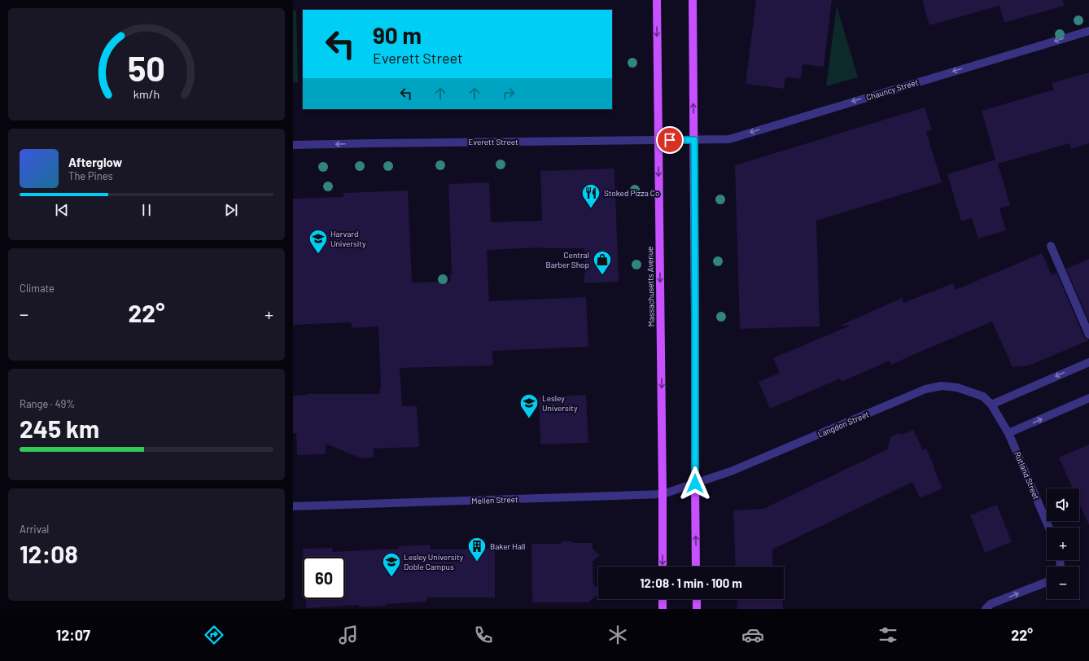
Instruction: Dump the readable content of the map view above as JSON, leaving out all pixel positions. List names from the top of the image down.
{
  "streets": {
    "main road": ["Massachusetts Avenue"],
    "street": [
      "Chauncy Street",
      "Everett Street",
      "Langdon Street",
      "Rutland Street",
      "Mellen Street"
    ]
  },
  "crossings": [
    ["Chauncy Street", "Everett Street"],
    ["Everett Street", "Massachusetts Avenue"],
    ["Massachusetts Avenue", "Mellen Street"],
    ["Langdon Street", "Rutland Street"],
    ["Langdon Street", "Mellen Street"]
  ],
  "one_way": ["Chauncy Street", "Everett Street"],
  "places": {
    "restaurant": ["Stoked Pizza Co"],
    "school or university": ["Harvard University", "Lesley University", "Lesley University Doble Campus"],
    "shop": ["Central Barber Shop"],
    "building": ["Baker Hall"]
  },
  "page": {
    "turn": ["90 m", "Everett Street"],
    "song": ["Afterglow", "The Pines"],
    "tile": [
      "Climate",
      ["Range · 49%", "245 km"],
      ["Arrival", "12:08"]
    ],
    "heat": ["−", "22°", "+"],
    "map_buttons": ["+", "−"],
    "limit": "60",
    "trip": "12:08 · 1 min · 100 m",
    "tabs": ["12:07", "22°"],
    "gauge": ["50", "km/h"]
  }
}
